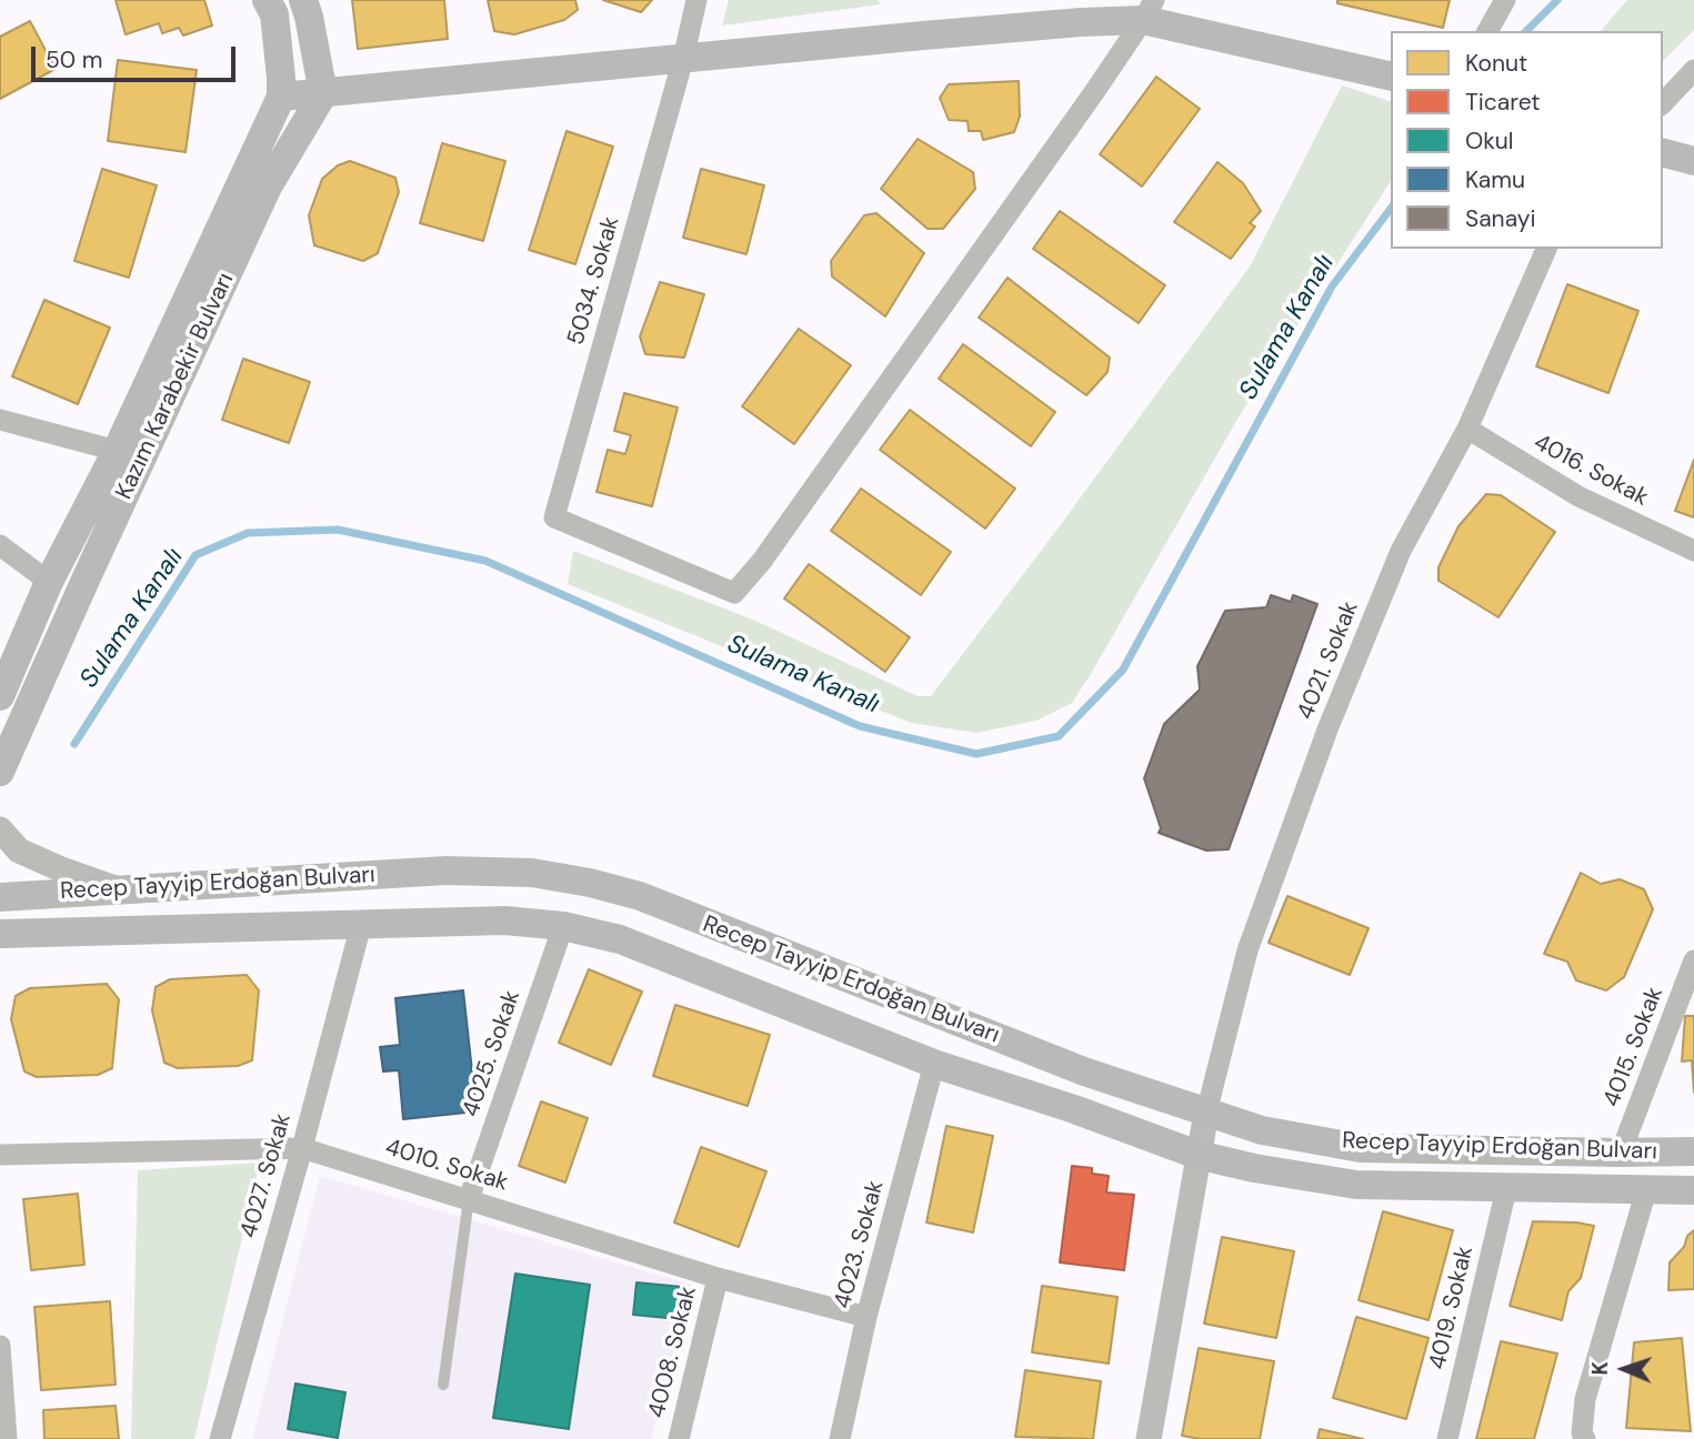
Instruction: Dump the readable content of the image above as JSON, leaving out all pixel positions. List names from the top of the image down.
{
  "streets": {
    "main road": ["Kazım Karabekir Bulvarı", "Recep Tayyip Erdoğan Bulvarı"],
    "street": [
      "5034. Sokak",
      "4016. Sokak",
      "4021. Sokak",
      "4015. Sokak",
      "4025. Sokak",
      "4010. Sokak",
      "4027. Sokak",
      "4023. Sokak",
      "4019. Sokak",
      "4008. Sokak"
    ]
  },
  "crossings": [
    ["4016. Sokak", "4021. Sokak"],
    ["4021. Sokak", "Recep Tayyip Erdoğan Bulvarı"],
    ["Recep Tayyip Erdoğan Bulvarı", "4015. Sokak"],
    ["Recep Tayyip Erdoğan Bulvarı", "4025. Sokak"],
    ["Recep Tayyip Erdoğan Bulvarı", "4027. Sokak"],
    ["Recep Tayyip Erdoğan Bulvarı", "4023. Sokak"],
    ["Recep Tayyip Erdoğan Bulvarı", "4019. Sokak"],
    ["4025. Sokak", "4010. Sokak"],
    ["4010. Sokak", "4027. Sokak"],
    ["4010. Sokak", "4023. Sokak"],
    ["4010. Sokak", "4008. Sokak"]
  ],
  "water": ["Sulama Kanalı"],
  "legend": [
    "Konut",
    "Ticaret",
    "Okul",
    "Kamu",
    "Sanayi"
  ],
  "scale_bar": "50 m",
  "north": "left"
}
